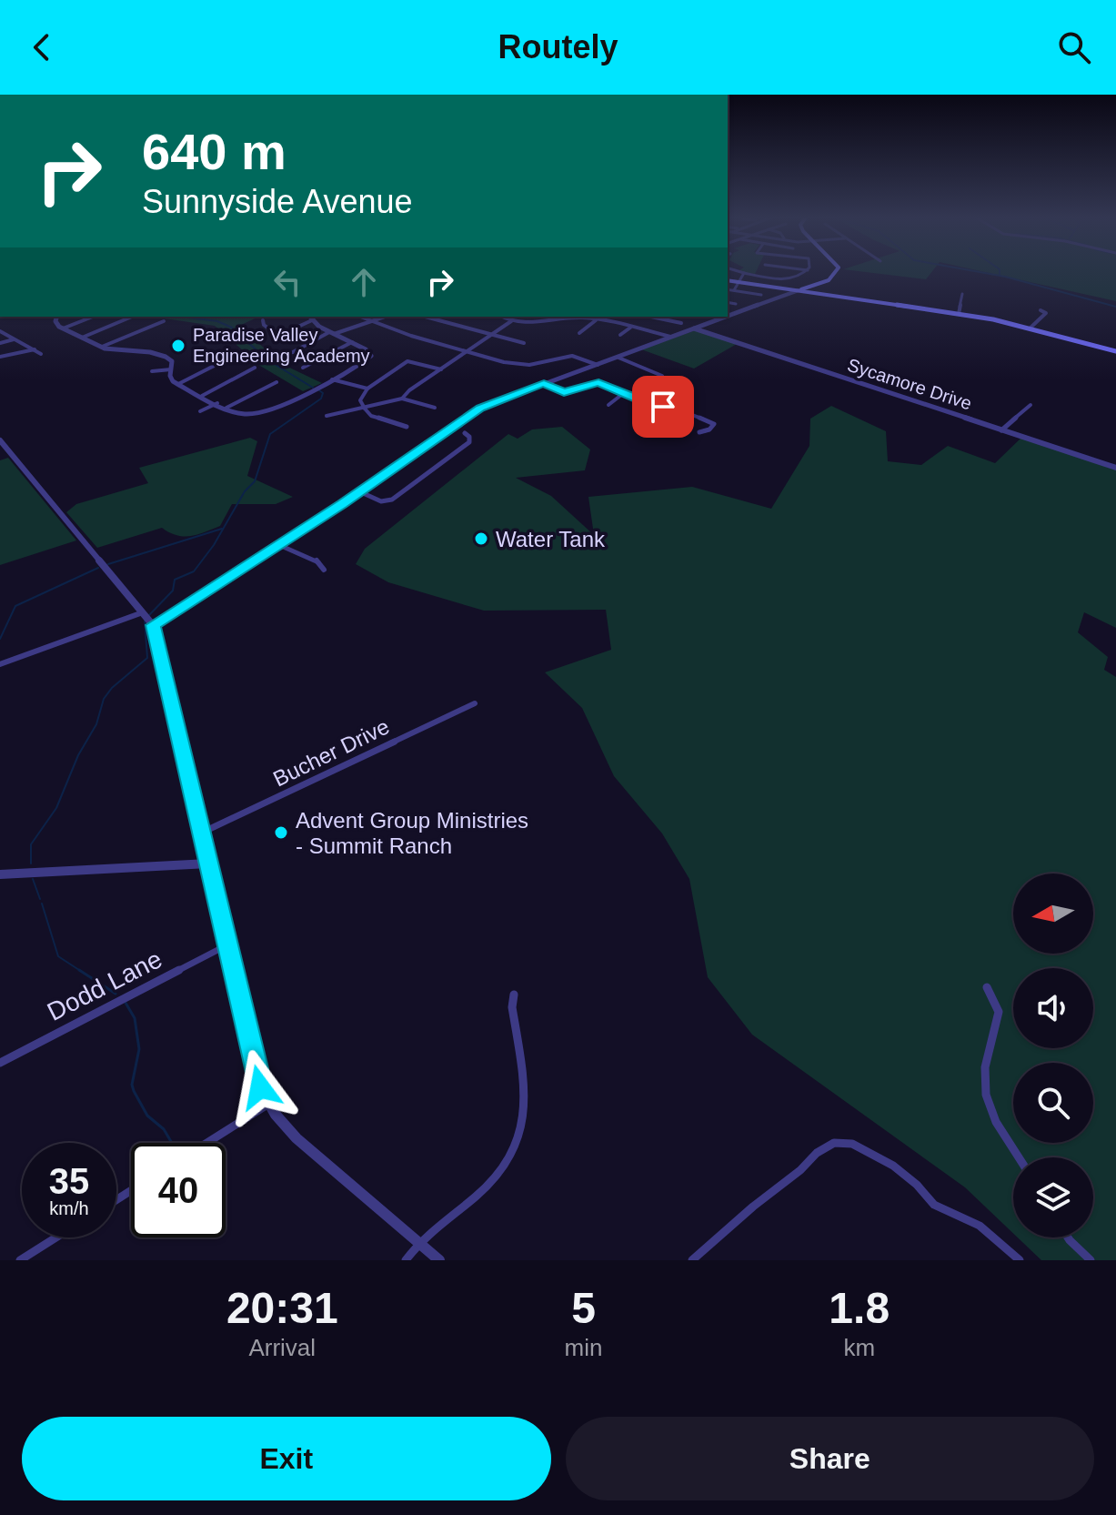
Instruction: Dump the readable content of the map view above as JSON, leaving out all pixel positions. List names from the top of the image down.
{
  "streets": {
    "street": ["Sycamore Drive", "Bucher Drive", "Dodd Lane"]
  },
  "places": ["Paradise Valley Engineering Academy", "Water Tank", "Advent Group Ministries - Summit Ranch"],
  "north": "left",
  "page": {
    "header": "Routely",
    "turn": ["640 m", "Sunnyside Avenue"],
    "speed": "35 km/h",
    "limit": "40",
    "eta": [
      "20:31",
      "Arrival",
      "5",
      "min",
      "1.8",
      "km"
    ],
    "buttons": ["Exit", "Share"]
  }
}
